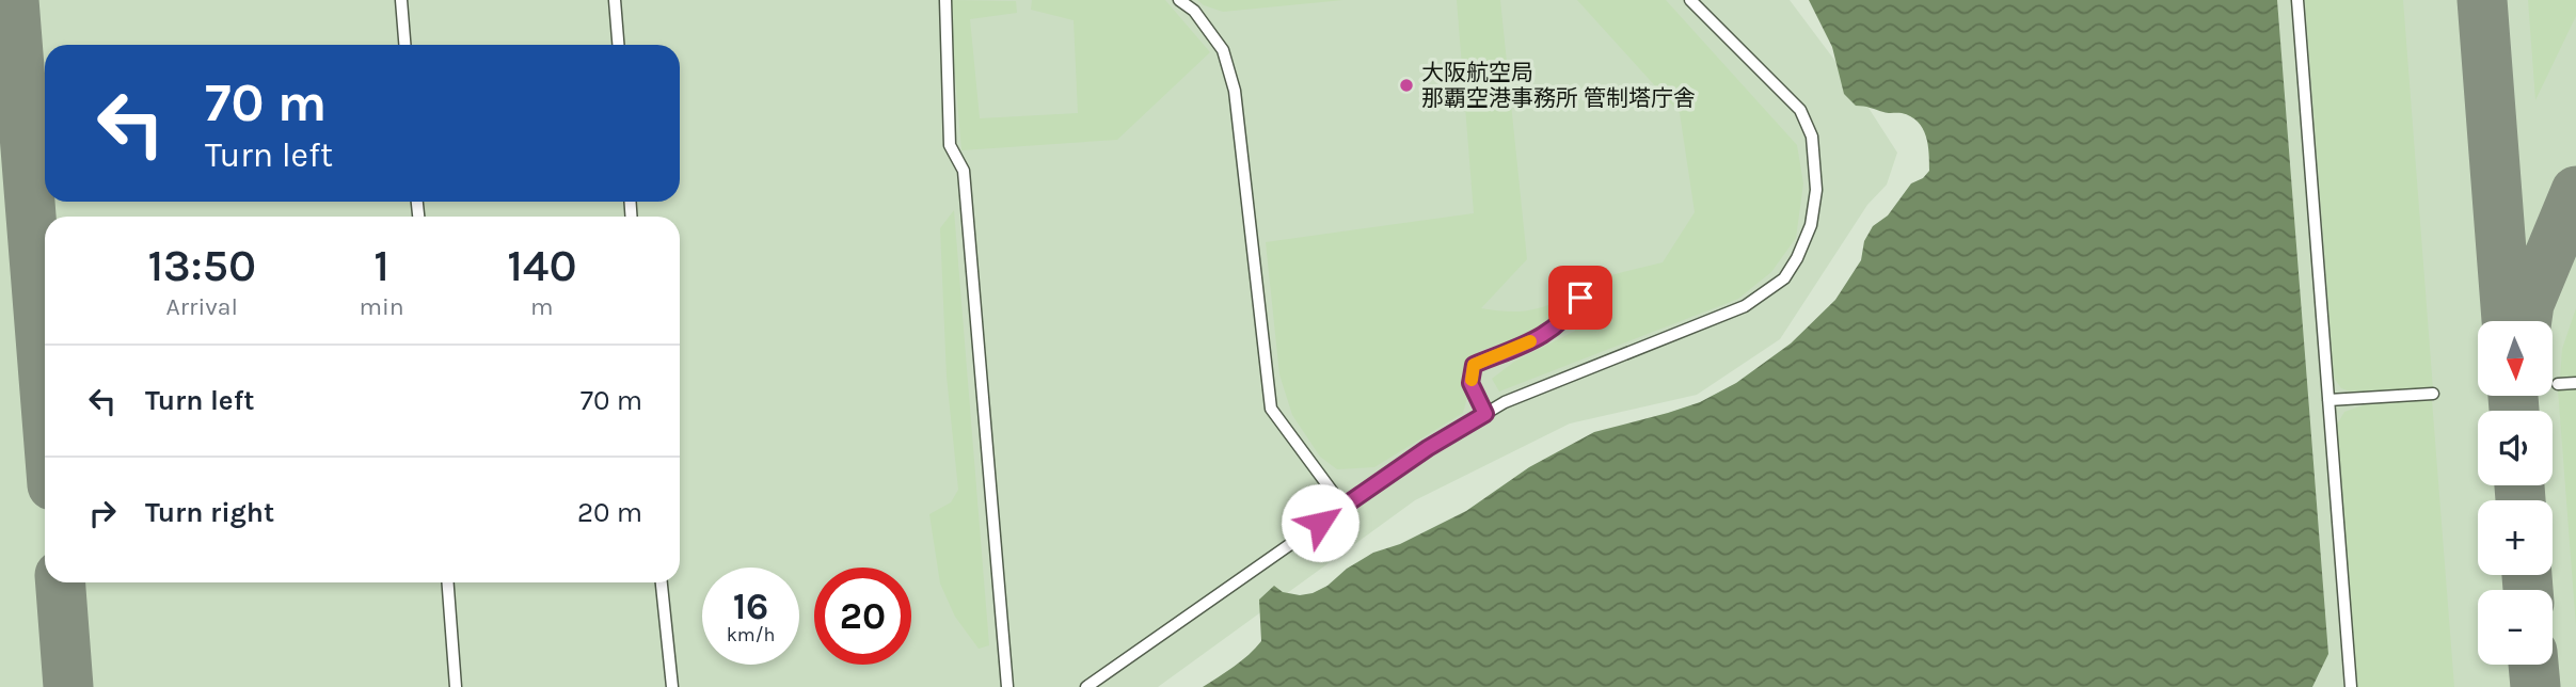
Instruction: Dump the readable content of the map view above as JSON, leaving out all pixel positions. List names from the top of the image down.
{
  "places": ["大阪航空局 那覇空港事務所 管制塔庁舎"],
  "north": "bottom",
  "page": {
    "turn": ["70 m", "Turn left"],
    "eta": [
      "13:50",
      "Arrival",
      "1",
      "min",
      "140",
      "m"
    ],
    "map_buttons": ["+", "−"],
    "list": [
      {
        "name": "Turn left",
        "value": "70 m"
      },
      {
        "name": "Turn right",
        "value": "20 m"
      }
    ],
    "speed": "16 km/h",
    "limit": "20"
  }
}
